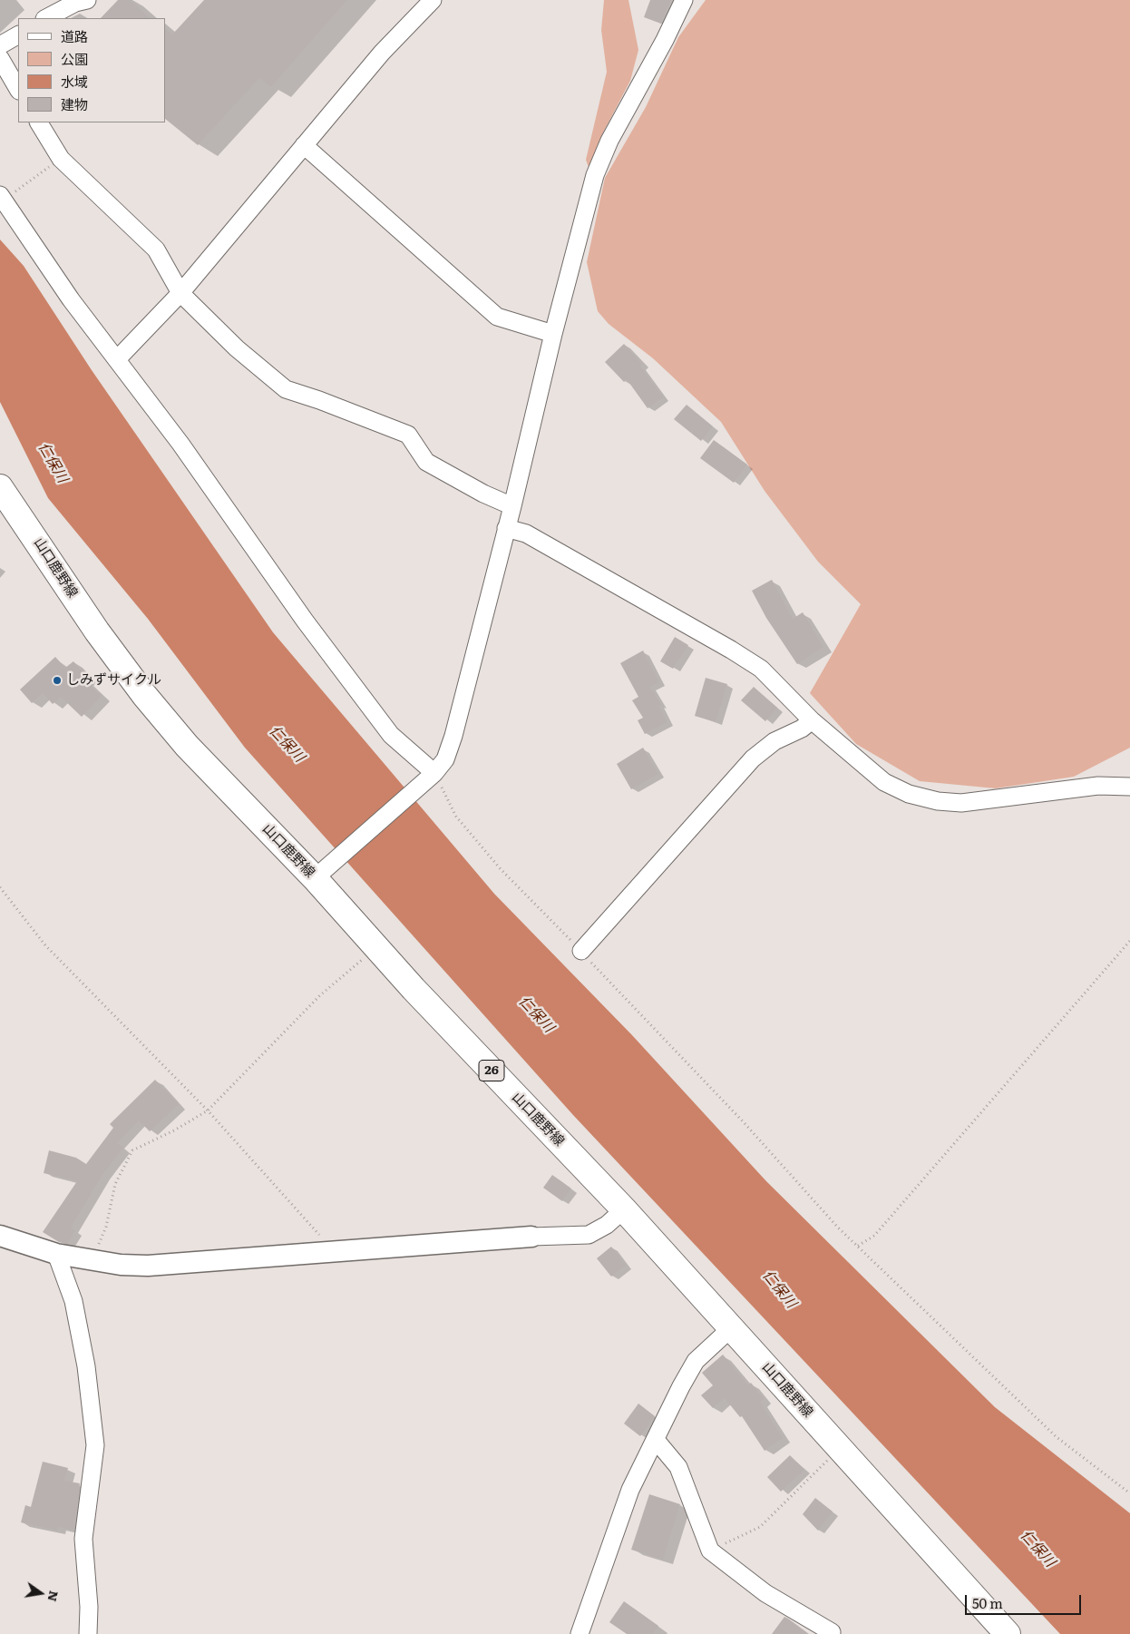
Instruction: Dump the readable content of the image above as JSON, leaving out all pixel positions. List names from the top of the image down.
{
  "streets": {
    "main road": ["山口鹿野線", "26"]
  },
  "water": ["仁保川"],
  "places": ["しみずサイクル"],
  "legend": [
    "道路",
    "公園",
    "水域",
    "建物"
  ],
  "scale_bar": "50 m",
  "north": "right"
}
